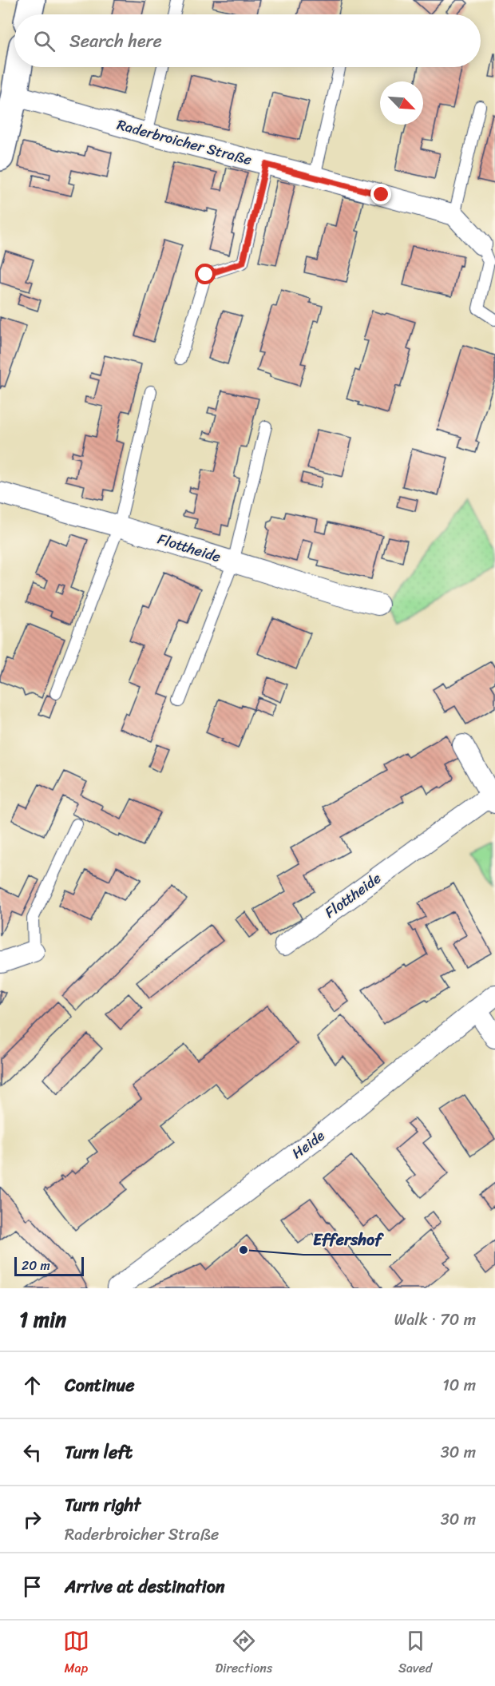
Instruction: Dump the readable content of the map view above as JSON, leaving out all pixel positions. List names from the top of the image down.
{
  "streets": {
    "street": ["Raderbroicher Straße", "Flottheide", "Heide"]
  },
  "places": ["Effershof"],
  "scale_bar": "20 m",
  "north": "bottom right",
  "page": {
    "search": "Search here",
    "scale": "20 m",
    "heading": ["1 min", "Walk · 70 m"],
    "list": [
      ["Continue", "10 m"],
      ["Turn left", "30 m"],
      ["Turn right", "Raderbroicher Straße", "30 m"],
      "Arrive at destination"
    ],
    "nav": ["Map", "Directions", "Saved"]
  }
}
